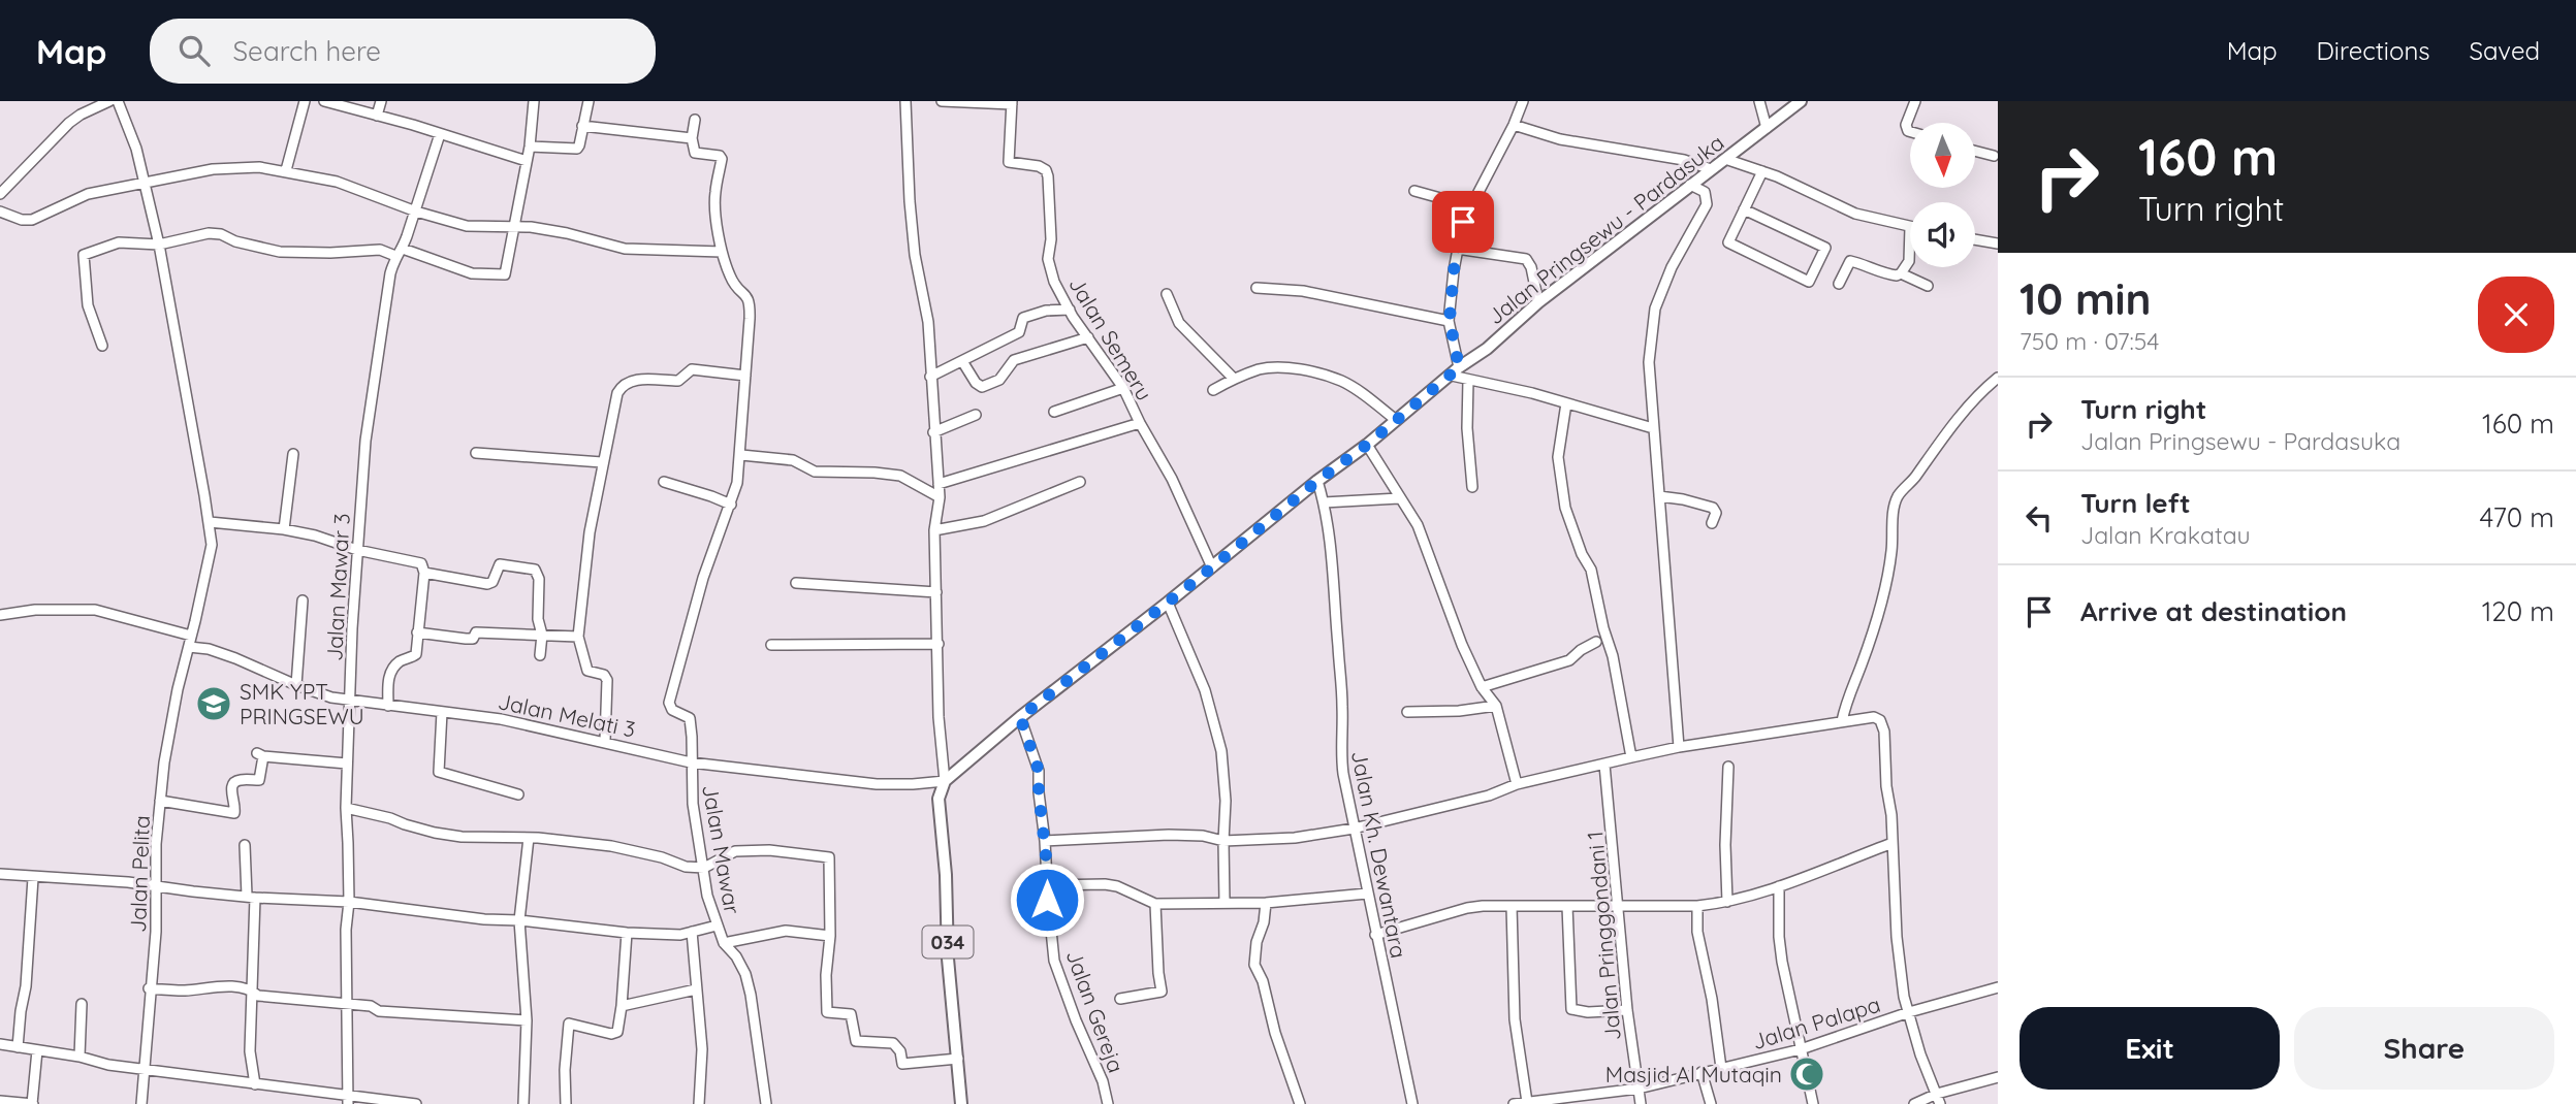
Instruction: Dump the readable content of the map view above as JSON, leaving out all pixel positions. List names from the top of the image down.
{
  "streets": {
    "main road": ["Jalan Pringsewu - Pardasuka", "034"],
    "street": [
      "Jalan Semeru",
      "Jalan Mawar 3",
      "Jalan Melati 3",
      "Jalan Mawar",
      "Jalan Kh. Dewantara",
      "Jalan Pelita",
      "Jalan Pringgondani 1",
      "Jalan Gereja",
      "Jalan Palapa"
    ]
  },
  "crossings": [
    ["Jalan Pringsewu - Pardasuka", "Jalan Semeru"],
    ["Jalan Pringsewu - Pardasuka", "Jalan Melati 3"],
    ["Jalan Pringsewu - Pardasuka", "Jalan Kh. Dewantara"],
    ["Jalan Pringsewu - Pardasuka", "034"],
    ["Jalan Pringsewu - Pardasuka", "Jalan Gereja"],
    ["Jalan Mawar 3", "Jalan Melati 3"],
    ["Jalan Melati 3", "Jalan Mawar"],
    ["Jalan Melati 3", "Jalan Pelita"],
    ["Jalan Melati 3", "034"],
    ["Jalan Pringgondani 1", "Jalan Palapa"]
  ],
  "places": {
    "school or university": ["SMK YPT PRINGSEWU"],
    "mosque": ["Masjid Al Mutaqin"]
  },
  "north": "bottom",
  "page": {
    "header": "Map",
    "search": "Search here",
    "nav": ["Map", "Directions", "Saved"],
    "turn": ["160 m", "Turn right"],
    "heading": ["10 min", "750 m · 07:54"],
    "list": [
      {
        "name": "Turn right",
        "note": "Jalan Pringsewu - Pardasuka",
        "value": "160 m"
      },
      {
        "name": "Turn left",
        "note": "Jalan Krakatau",
        "value": "470 m"
      },
      {
        "name": "Arrive at destination",
        "value": "120 m"
      }
    ],
    "buttons": ["Exit", "Share"]
  }
}
